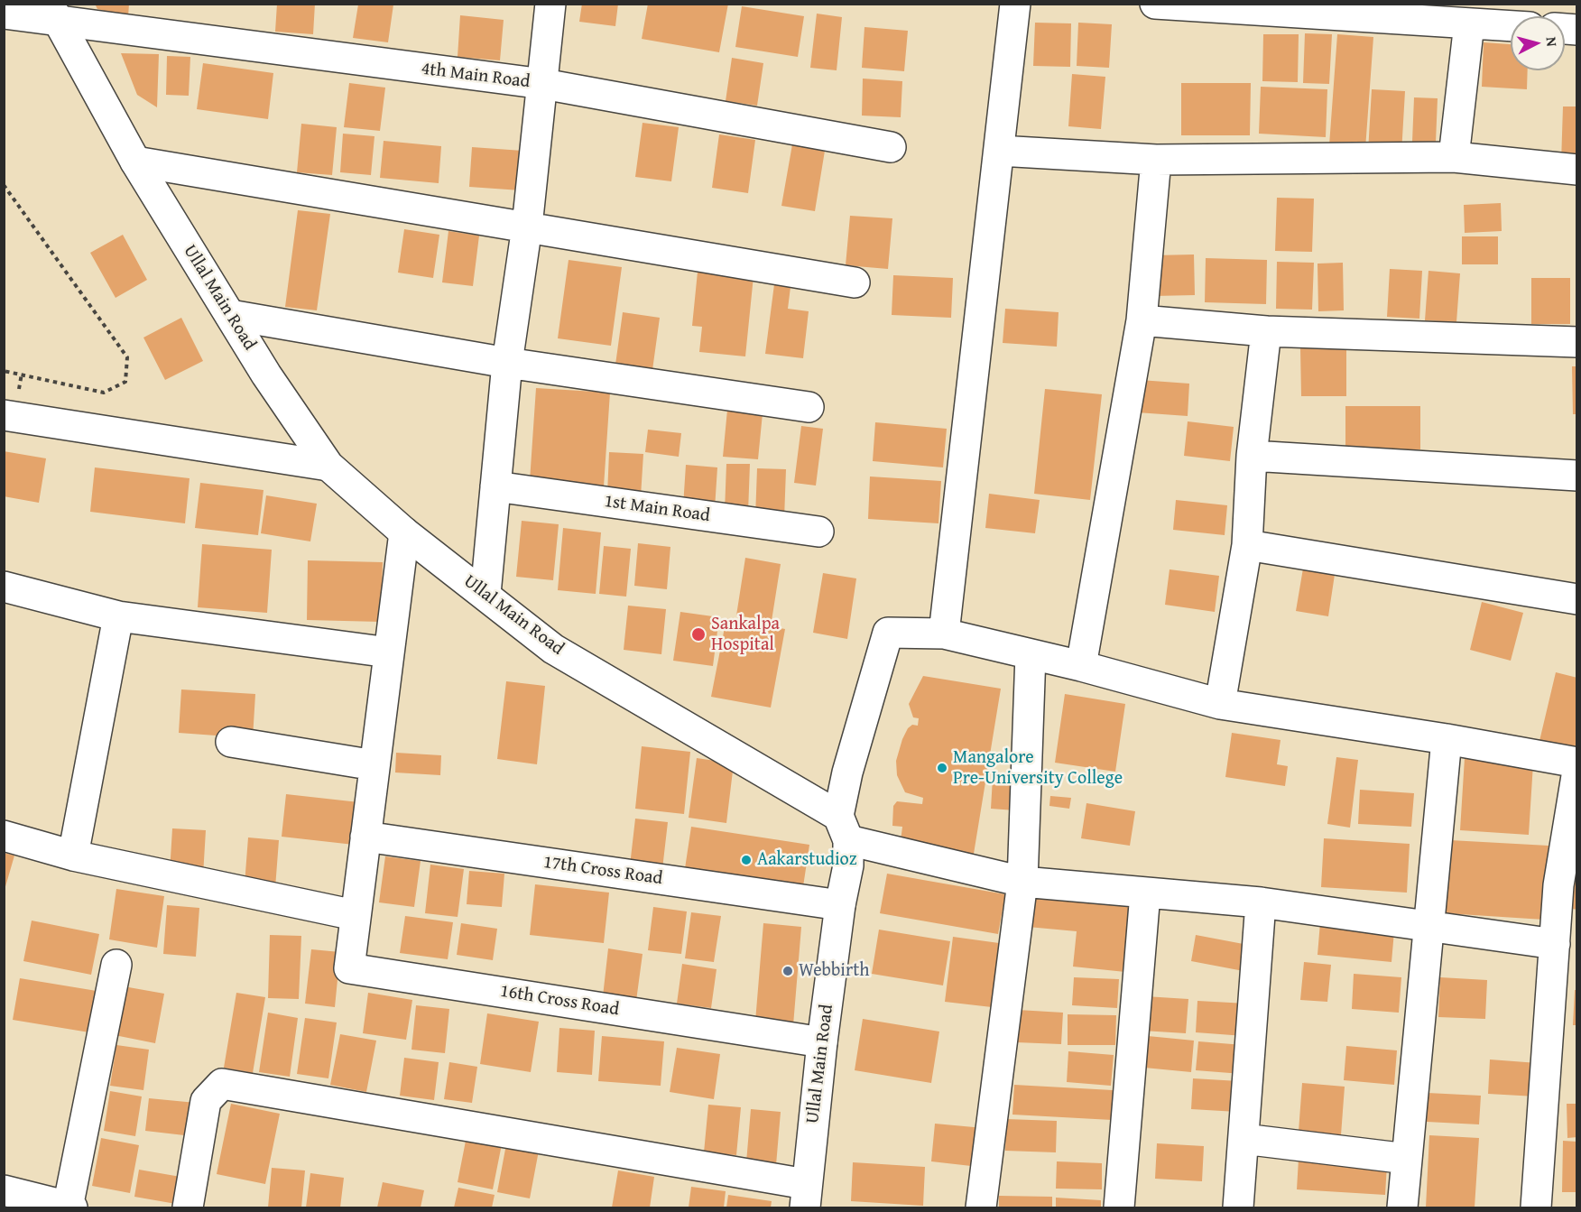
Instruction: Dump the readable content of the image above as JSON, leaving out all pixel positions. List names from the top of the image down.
{
  "streets": {
    "street": [
      "4th Main Road",
      "Ullal Main Road",
      "1st Main Road",
      "17th Cross Road",
      "16th Cross Road"
    ]
  },
  "crossings": [
    ["4th Main Road", "Ullal Main Road"],
    ["Ullal Main Road", "17th Cross Road"],
    ["Ullal Main Road", "16th Cross Road"]
  ],
  "places": [
    "Sankalpa Hospital",
    "Mangalore Pre-University College",
    "Aakarstudioz",
    "Webbirth"
  ],
  "north": "right"
}
